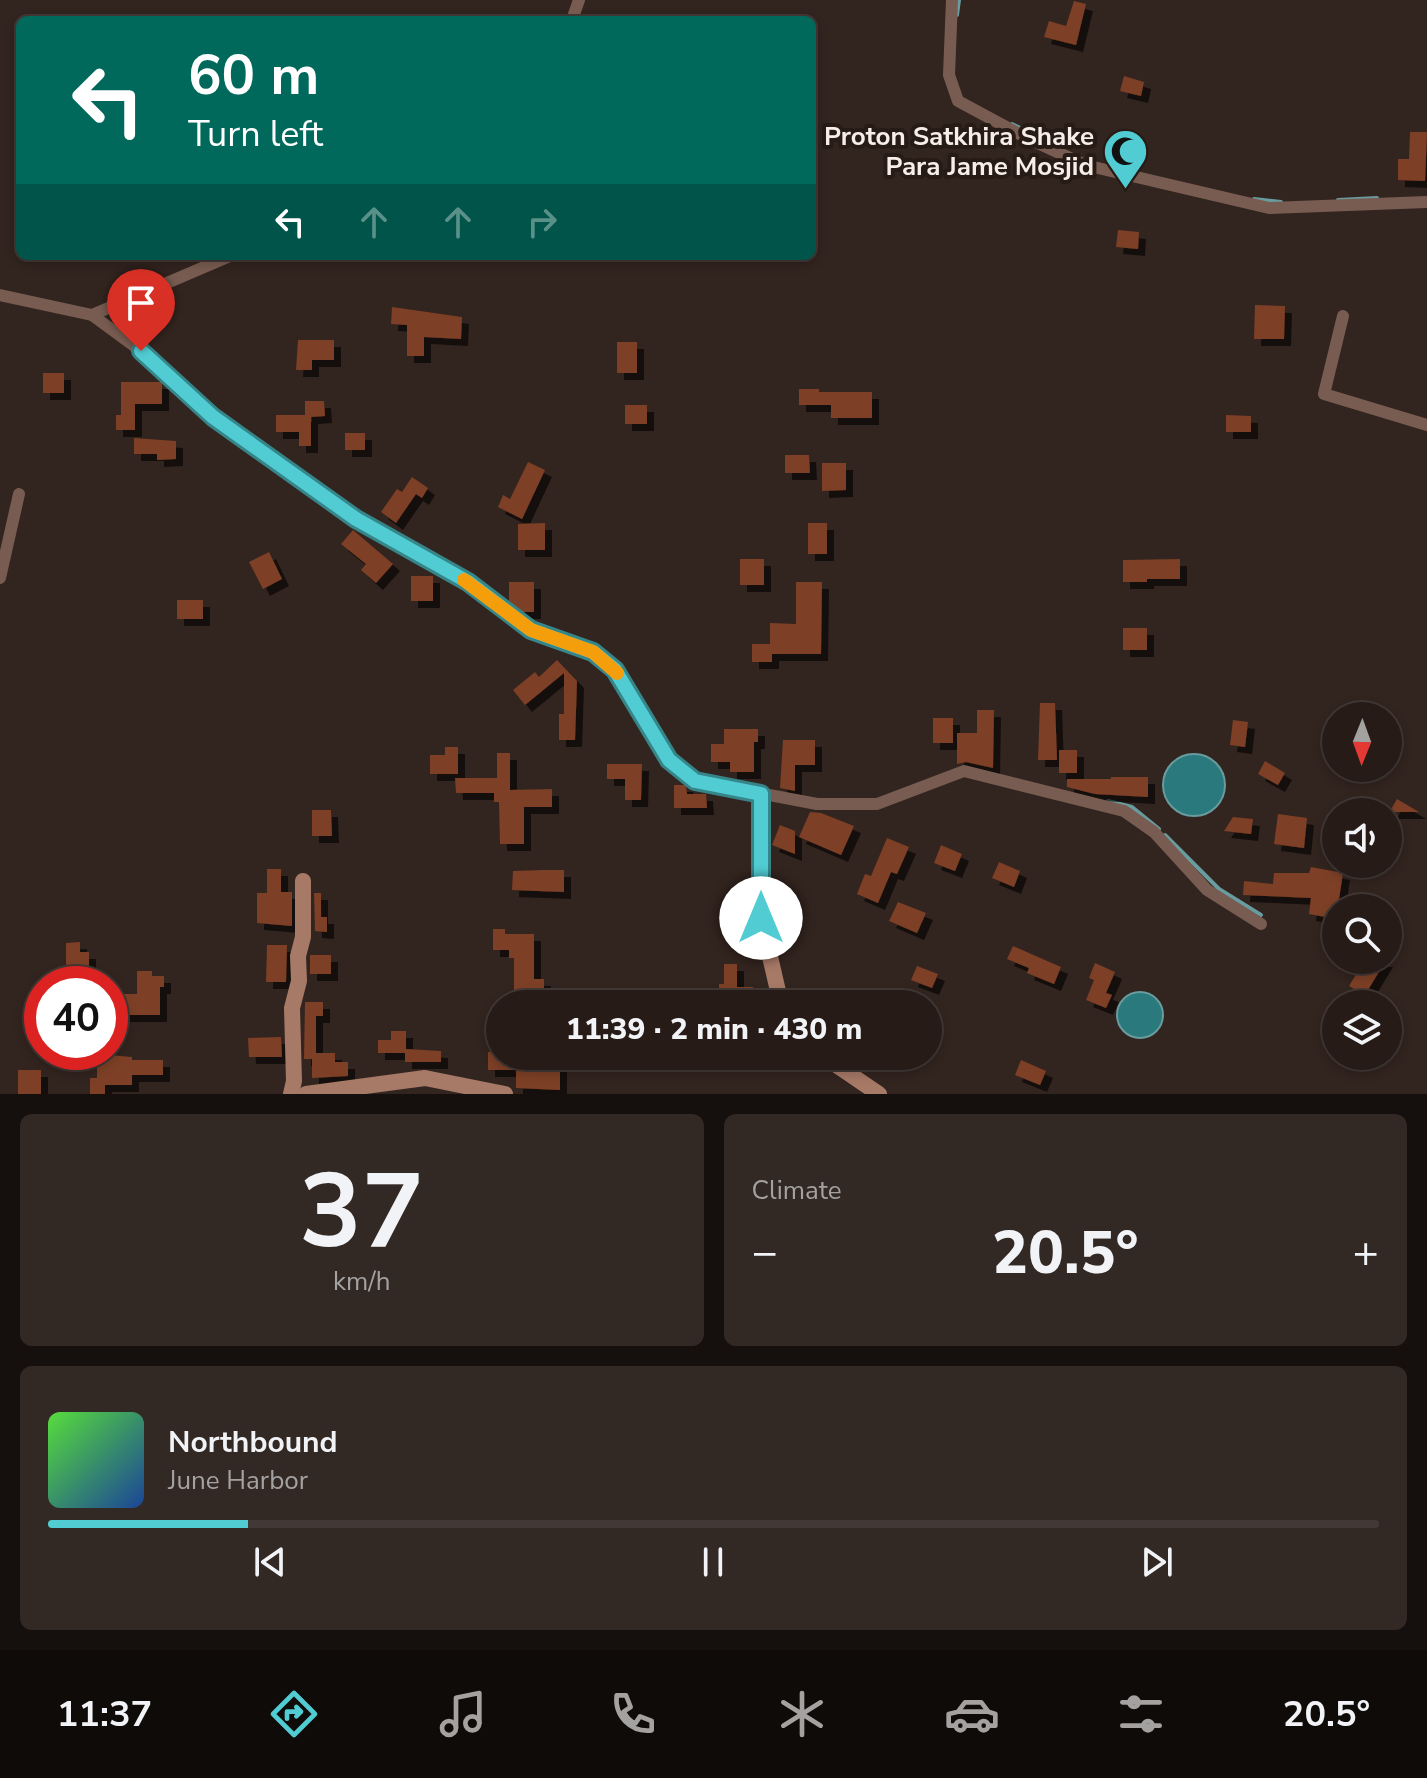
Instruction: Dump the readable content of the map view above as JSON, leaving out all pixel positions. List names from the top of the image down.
{
  "places": {
    "mosque": ["Proton Satkhira Shake Para Jame Mosjid"]
  },
  "north": "bottom",
  "page": {
    "turn": ["60 m", "Turn left"],
    "limit": "40",
    "trip": "11:39 · 2 min · 430 m",
    "tile": [
      ["37", "km/h"],
      "Climate"
    ],
    "heat": ["−", "20.5°", "+"],
    "song": ["Northbound", "June Harbor"],
    "tabs": ["11:37", "20.5°"]
  }
}
